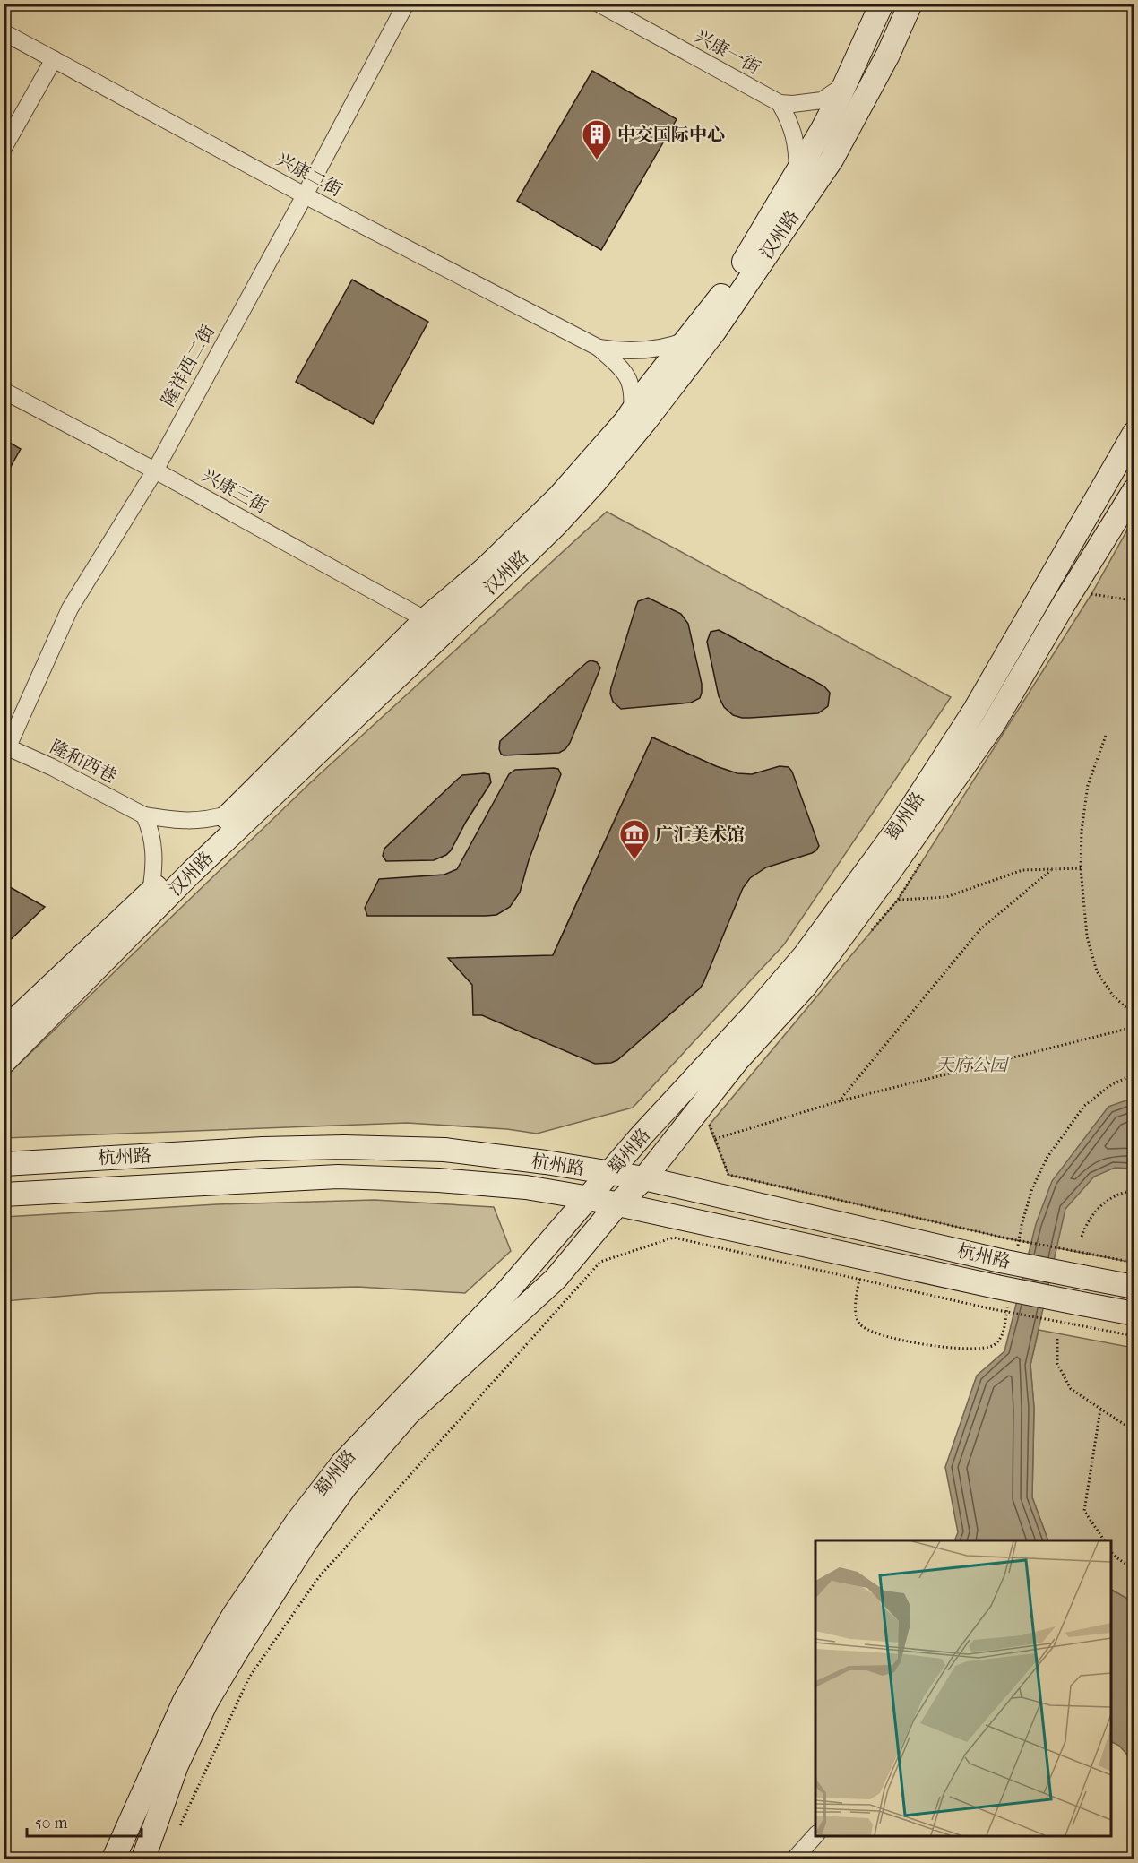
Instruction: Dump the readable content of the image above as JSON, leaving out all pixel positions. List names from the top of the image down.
{
  "streets": {
    "main road": ["汉州路", "蜀州路", "杭州路"],
    "street": [
      "兴康一街",
      "兴康二街",
      "隆祥西二街",
      "兴康三街",
      "隆和西巷"
    ]
  },
  "crossings": [
    ["兴康二街", "隆祥西二街"],
    ["汉州路", "兴康三街"],
    ["隆祥西二街", "兴康三街"],
    ["隆祥西二街", "隆和西巷"],
    ["蜀州路", "杭州路"]
  ],
  "parks": ["天府公园"],
  "places": {
    "building": ["中交国际中心"],
    "museum": ["广汇美术馆"]
  },
  "scale_bar": "50 m"
}
